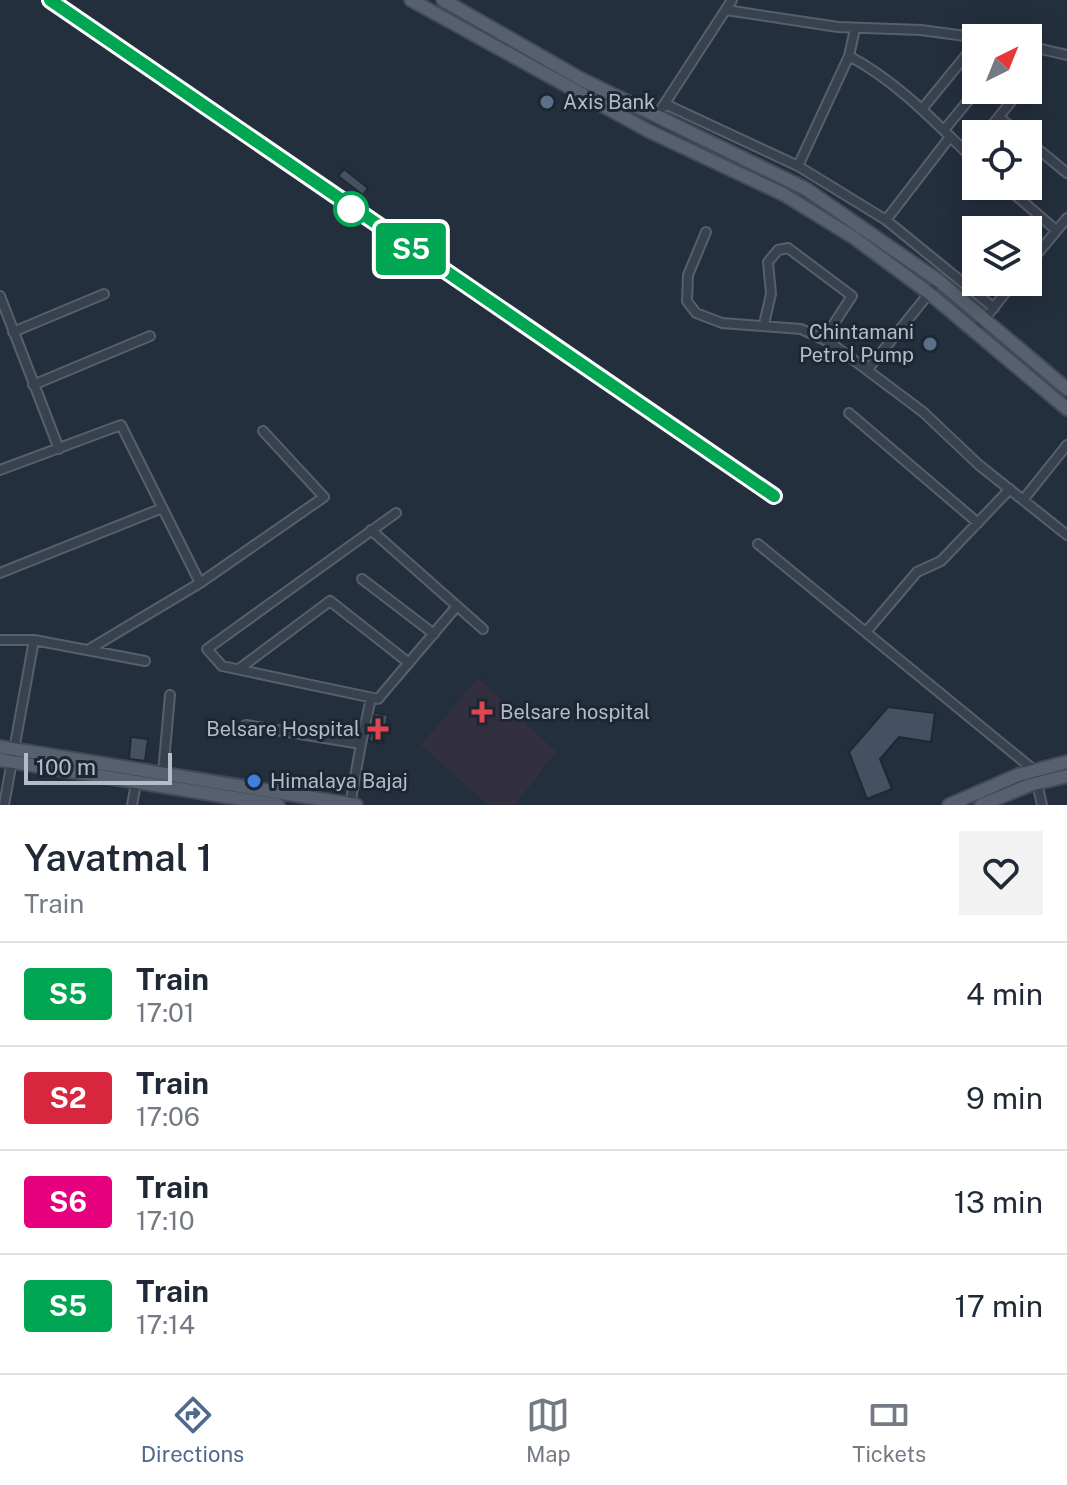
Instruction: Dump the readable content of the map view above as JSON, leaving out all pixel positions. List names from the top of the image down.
{
  "places": {
    "other": ["Axis Bank", "Chintamani Petrol Pump", "Himalaya Bajaj"],
    "health": ["Belsare hospital", "Belsare Hospital"]
  },
  "scale_bar": "100 m",
  "north": "top right",
  "page": {
    "on_map": "S5",
    "scale": "100 m",
    "heading": ["Yavatmal 1", "Train"],
    "list": [
      {
        "mark": "S5",
        "name": "Train",
        "note": "17:01",
        "value": "4 min"
      },
      {
        "mark": "S2",
        "name": "Train",
        "note": "17:06",
        "value": "9 min"
      },
      {
        "mark": "S6",
        "name": "Train",
        "note": "17:10",
        "value": "13 min"
      },
      {
        "mark": "S5",
        "name": "Train",
        "note": "17:14",
        "value": "17 min"
      }
    ],
    "tabs": ["Directions", "Map", "Tickets"]
  }
}
